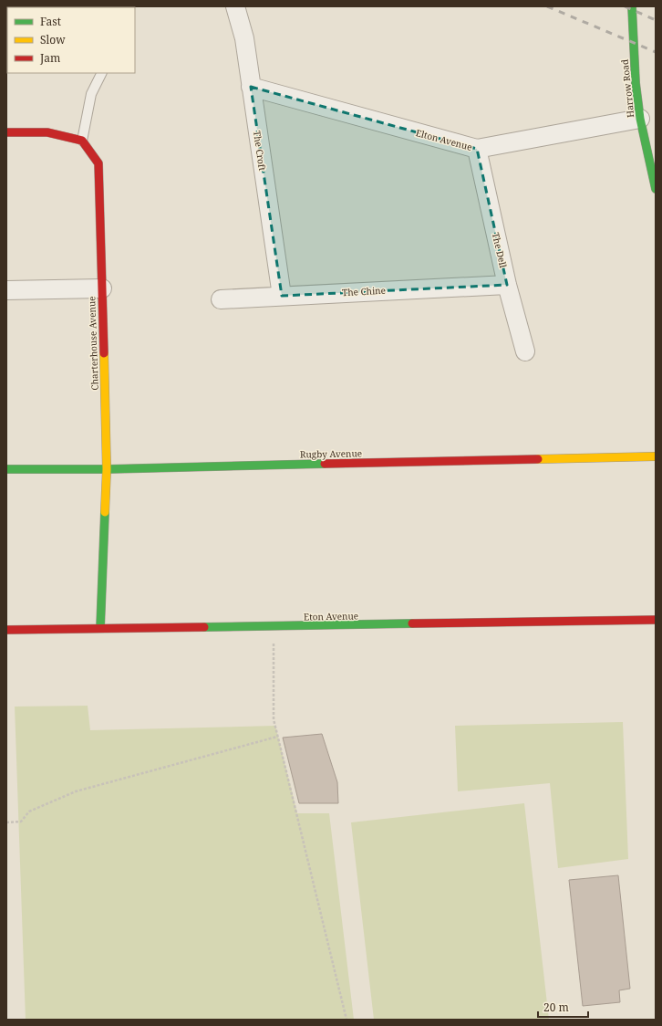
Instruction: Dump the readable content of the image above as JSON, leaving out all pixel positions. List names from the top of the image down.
{
  "streets": {
    "street": [
      "Harrow Road",
      "Elton Avenue",
      "The Croft",
      "The Dell",
      "The Chine",
      "Charterhouse Avenue",
      "Rugby Avenue",
      "Eton Avenue"
    ]
  },
  "crossings": [
    ["Harrow Road", "Elton Avenue"],
    ["Elton Avenue", "The Croft"],
    ["Elton Avenue", "The Dell"],
    ["The Croft", "The Chine"],
    ["The Dell", "The Chine"],
    ["Charterhouse Avenue", "Rugby Avenue"],
    ["Charterhouse Avenue", "Eton Avenue"]
  ],
  "legend": ["Fast", "Slow", "Jam"],
  "scale_bar": "20 m"
}
